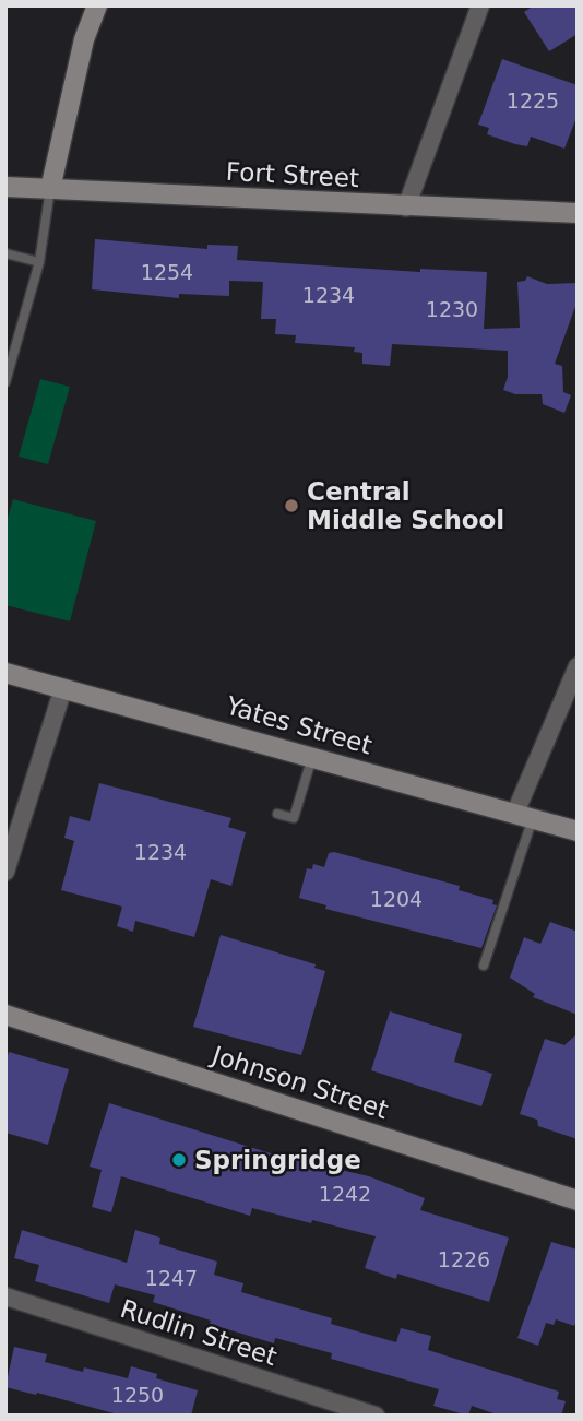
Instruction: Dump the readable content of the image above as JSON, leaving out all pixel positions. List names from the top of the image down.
{
  "streets": {
    "main road": ["Fort Street", "Yates Street", "Johnson Street"],
    "street": ["Rudlin Street"]
  },
  "places": ["Central Middle School", "Springridge"],
  "house_numbers": [
    "1225",
    "1254",
    "1234",
    "1230",
    "1234",
    "1204",
    "1242",
    "1226",
    "1247",
    "1250"
  ]
}
